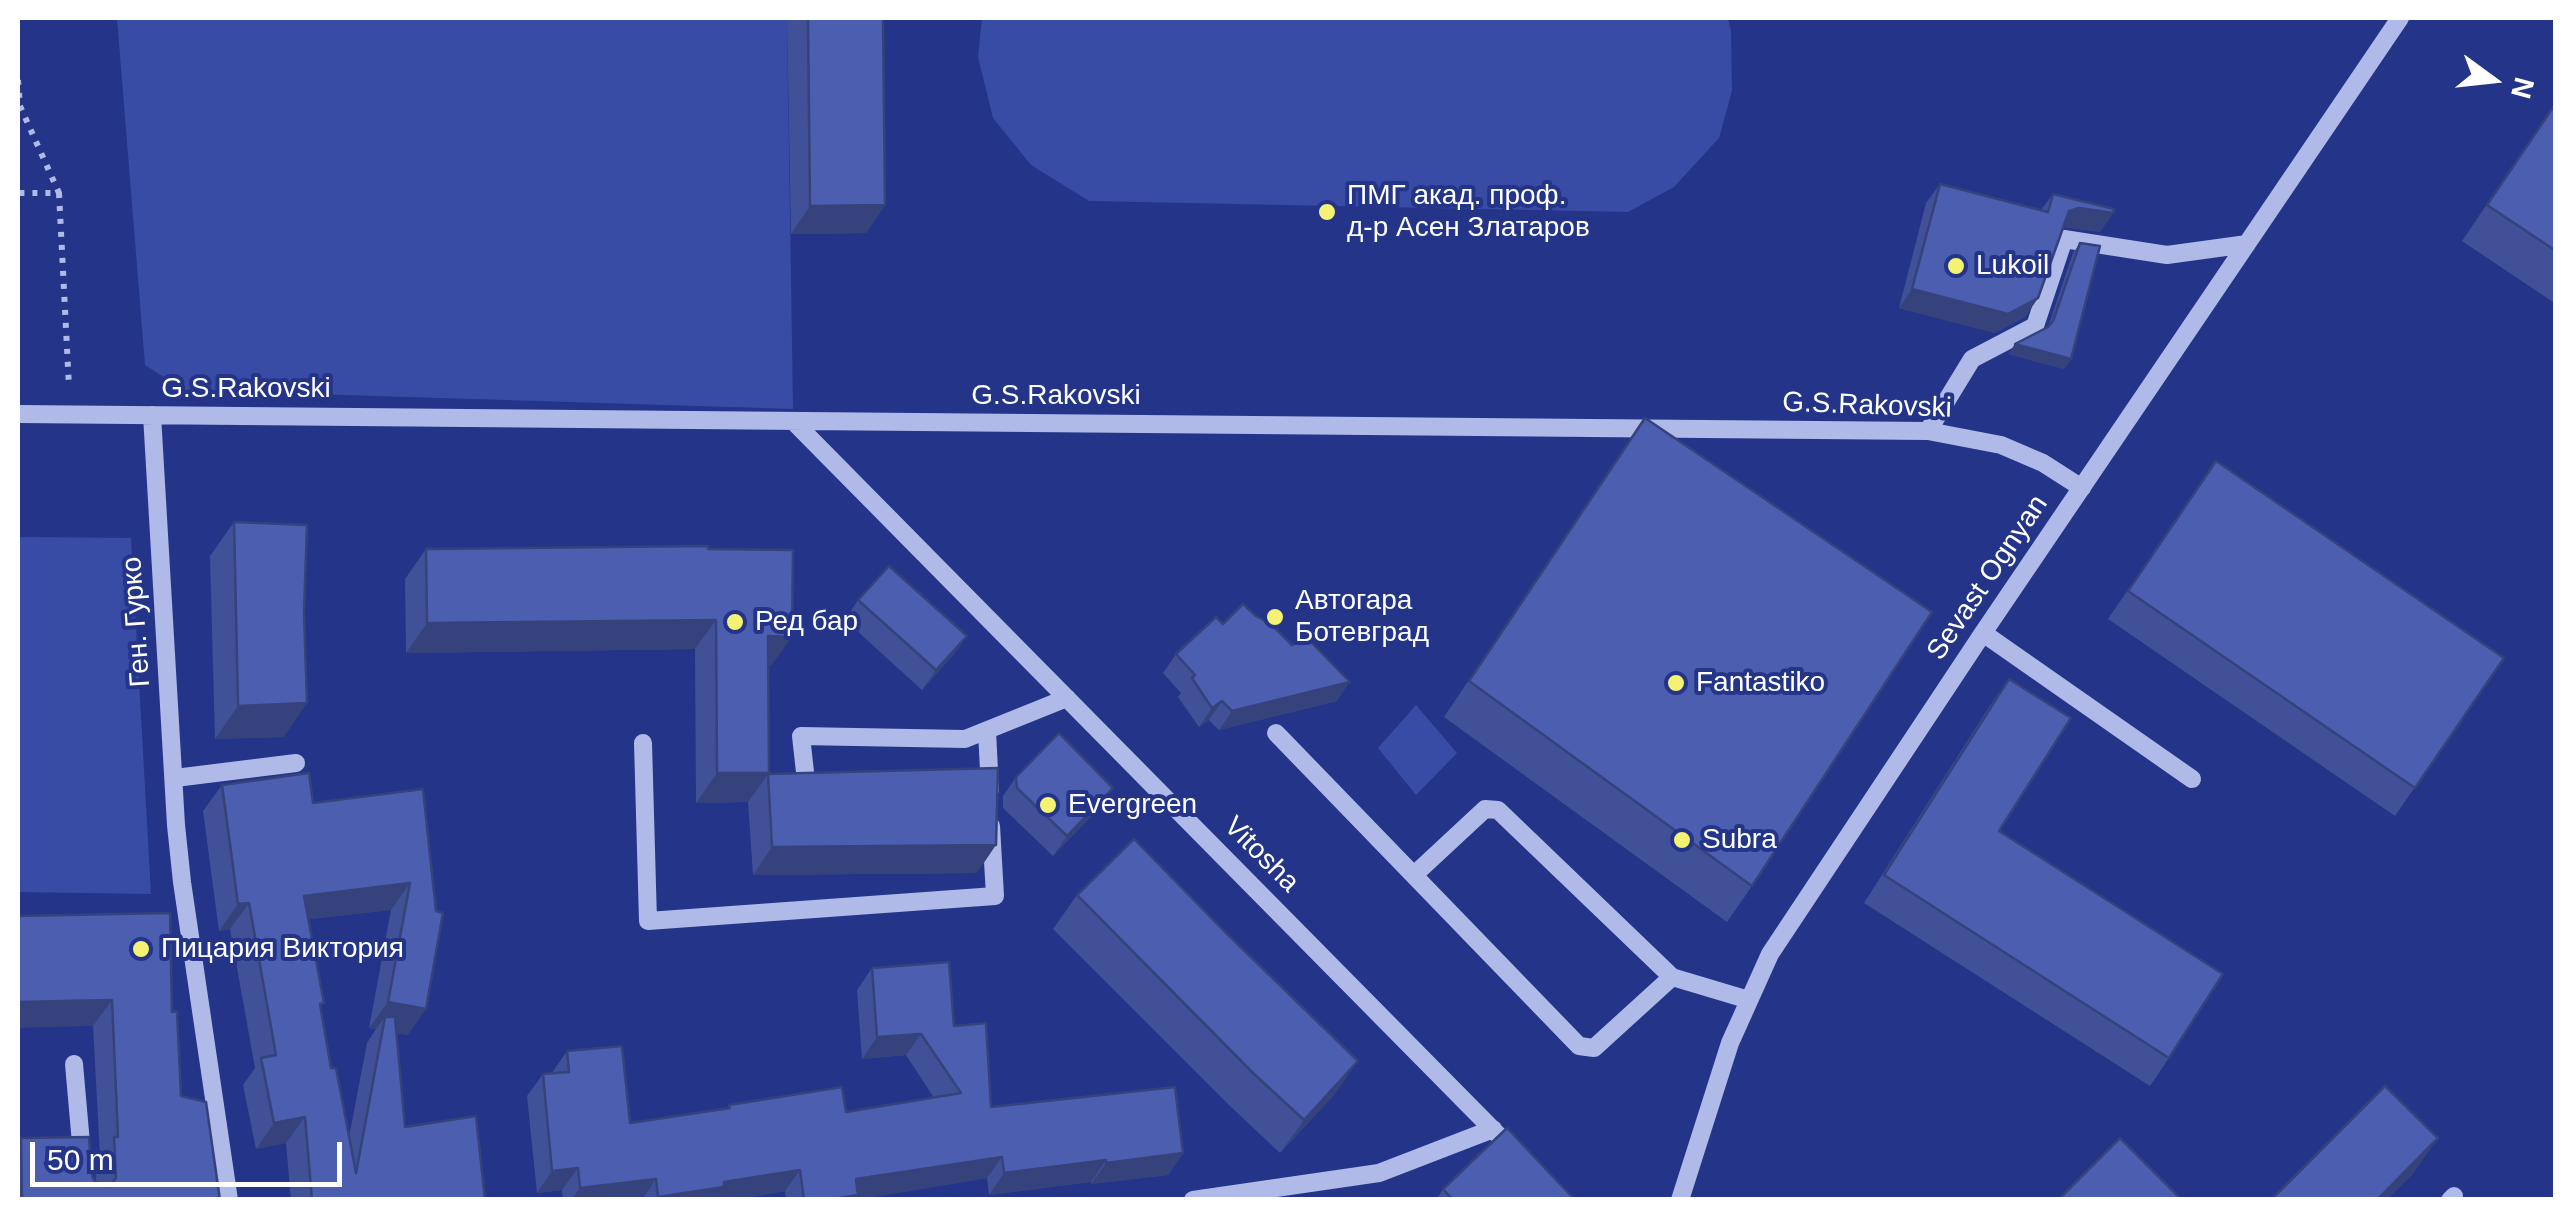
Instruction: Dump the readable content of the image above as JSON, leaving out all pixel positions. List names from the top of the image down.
{
  "streets": {
    "street": [
      "G.S.Rakovski",
      "Sevast Ognyan",
      "Ген. Гурко",
      "Vitosha"
    ]
  },
  "crossings": [
    ["G.S.Rakovski", "Sevast Ognyan"],
    ["G.S.Rakovski", "Ген. Гурко"],
    ["G.S.Rakovski", "Vitosha"]
  ],
  "places": [
    "ПМГ акад. проф. д-р Асен Златаров",
    "Lukoil",
    "Автогара Ботевград",
    "Ред бар",
    "Fantastiko",
    "Evergreen",
    "Subra",
    "Пицария Виктория"
  ],
  "scale_bar": "50 m",
  "north": "right"
}
